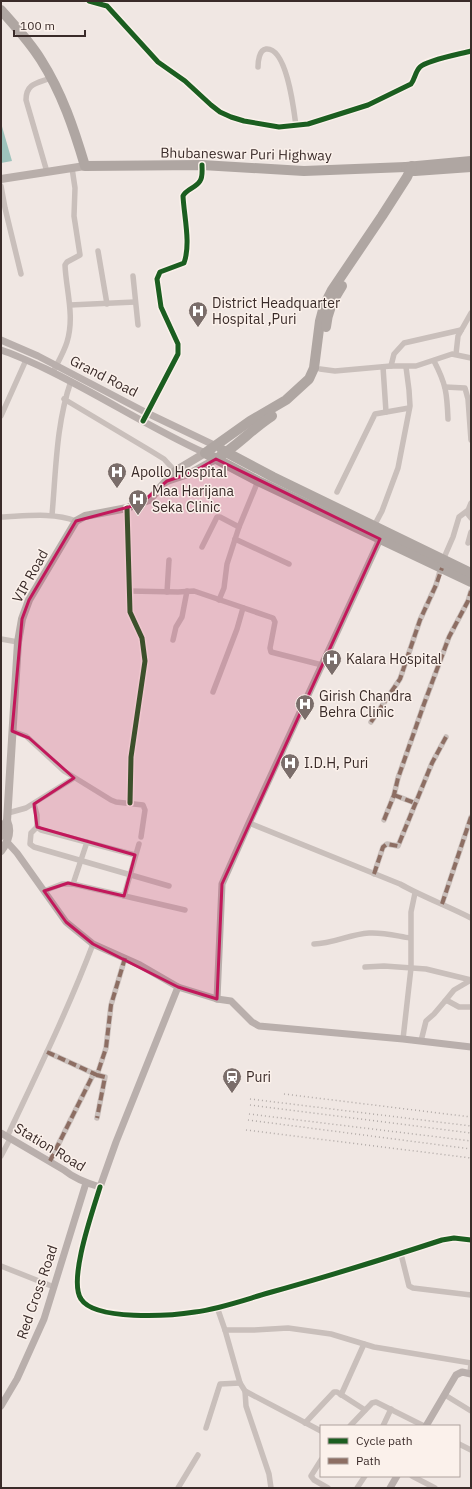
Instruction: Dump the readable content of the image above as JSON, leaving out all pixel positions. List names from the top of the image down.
{
  "streets": {
    "highway": ["Bhubaneswar Puri Highway"],
    "main road": [
      "Grand Road",
      "VIP Road",
      "Station Road",
      "Red Cross Road"
    ]
  },
  "crossings": [
    ["Station Road", "Red Cross Road"]
  ],
  "places": {
    "hospital": [
      "District Headquarter Hospital ,Puri",
      "Apollo Hospital",
      "Maa Harijana Seka Clinic",
      "Kalara Hospital",
      "Girish Chandra Behra Clinic",
      "I.D.H, Puri"
    ],
    "station": ["Puri"]
  },
  "legend": ["Cycle path", "Path"],
  "scale_bar": "100 m"
}
